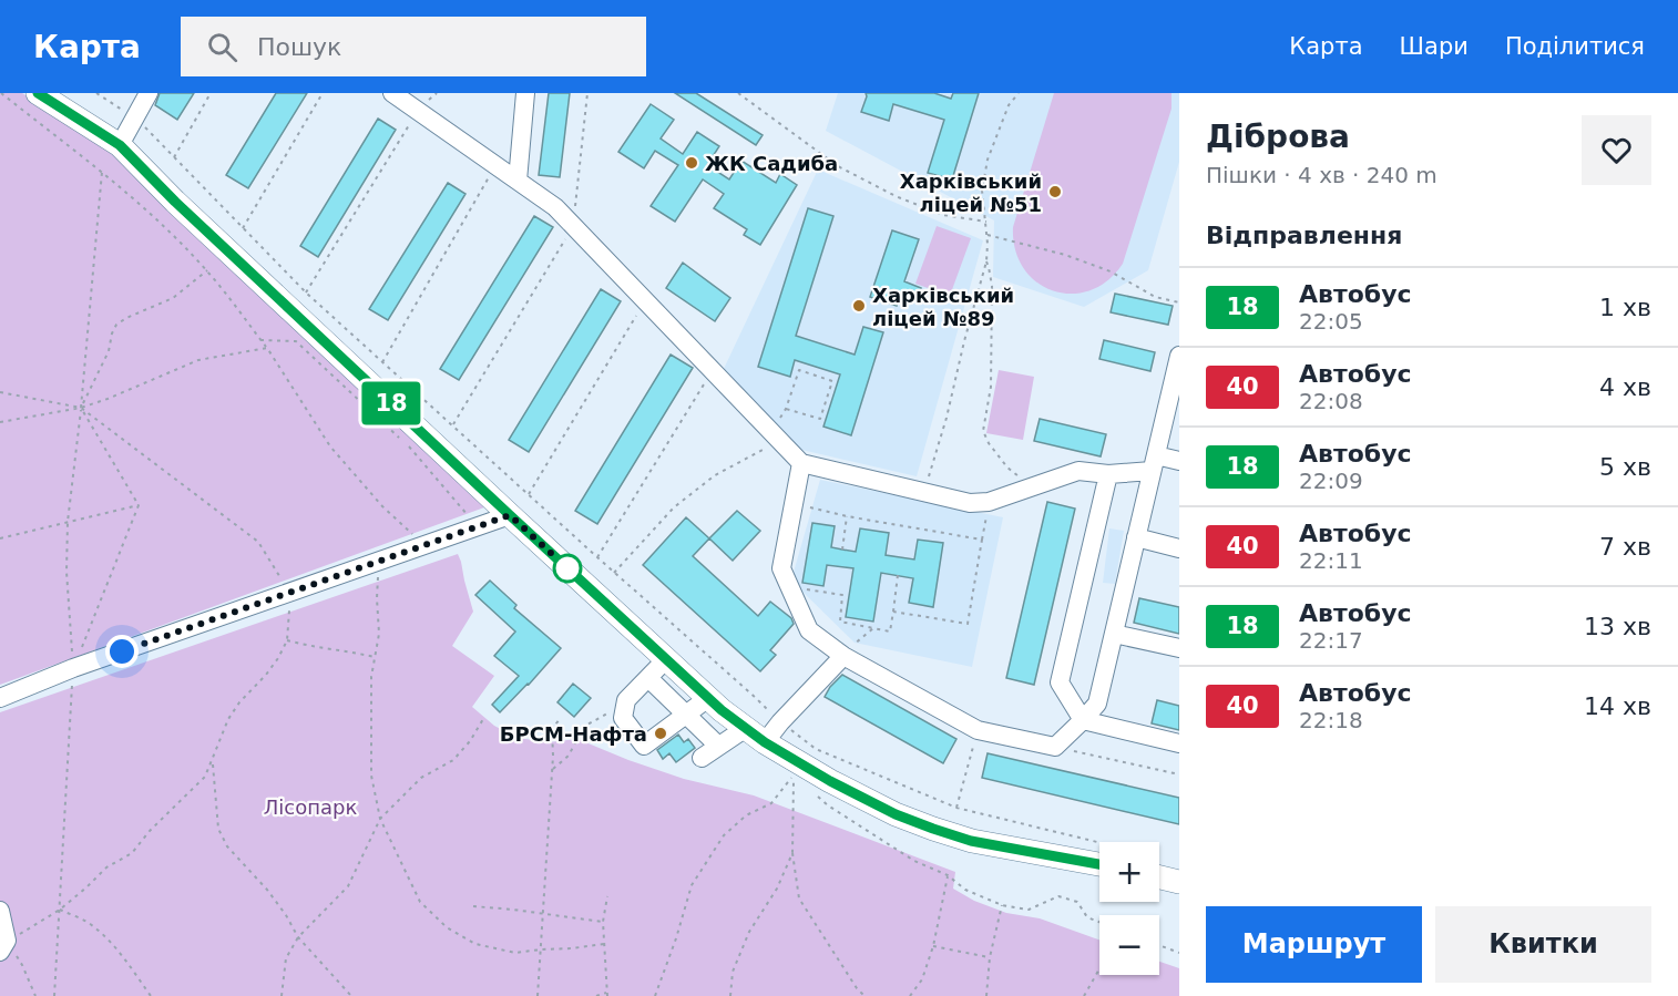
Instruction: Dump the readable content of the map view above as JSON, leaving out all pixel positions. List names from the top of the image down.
{
  "parks": ["Лісопарк"],
  "places": [
    "ЖК Садиба",
    "Харківський ліцей №51",
    "Харківський ліцей №89",
    "БРСМ-Нафта"
  ],
  "lines": ["bus line 18"],
  "page": {
    "header": "Карта",
    "search": "Пошук",
    "nav": ["Карта", "Шари", "Поділитися"],
    "on_map": "18",
    "heading": [
      ["Діброва", "Пішки · 4 хв · 240 m"],
      "Відправлення"
    ],
    "list": [
      {
        "mark": "18",
        "name": "Автобус",
        "note": "22:05",
        "value": "1 хв"
      },
      {
        "mark": "40",
        "name": "Автобус",
        "note": "22:08",
        "value": "4 хв"
      },
      {
        "mark": "18",
        "name": "Автобус",
        "note": "22:09",
        "value": "5 хв"
      },
      {
        "mark": "40",
        "name": "Автобус",
        "note": "22:11",
        "value": "7 хв"
      },
      {
        "mark": "18",
        "name": "Автобус",
        "note": "22:17",
        "value": "13 хв"
      },
      {
        "mark": "40",
        "name": "Автобус",
        "note": "22:18",
        "value": "14 хв"
      }
    ],
    "map_buttons": ["+", "−"],
    "buttons": ["Маршрут", "Квитки"]
  }
}
